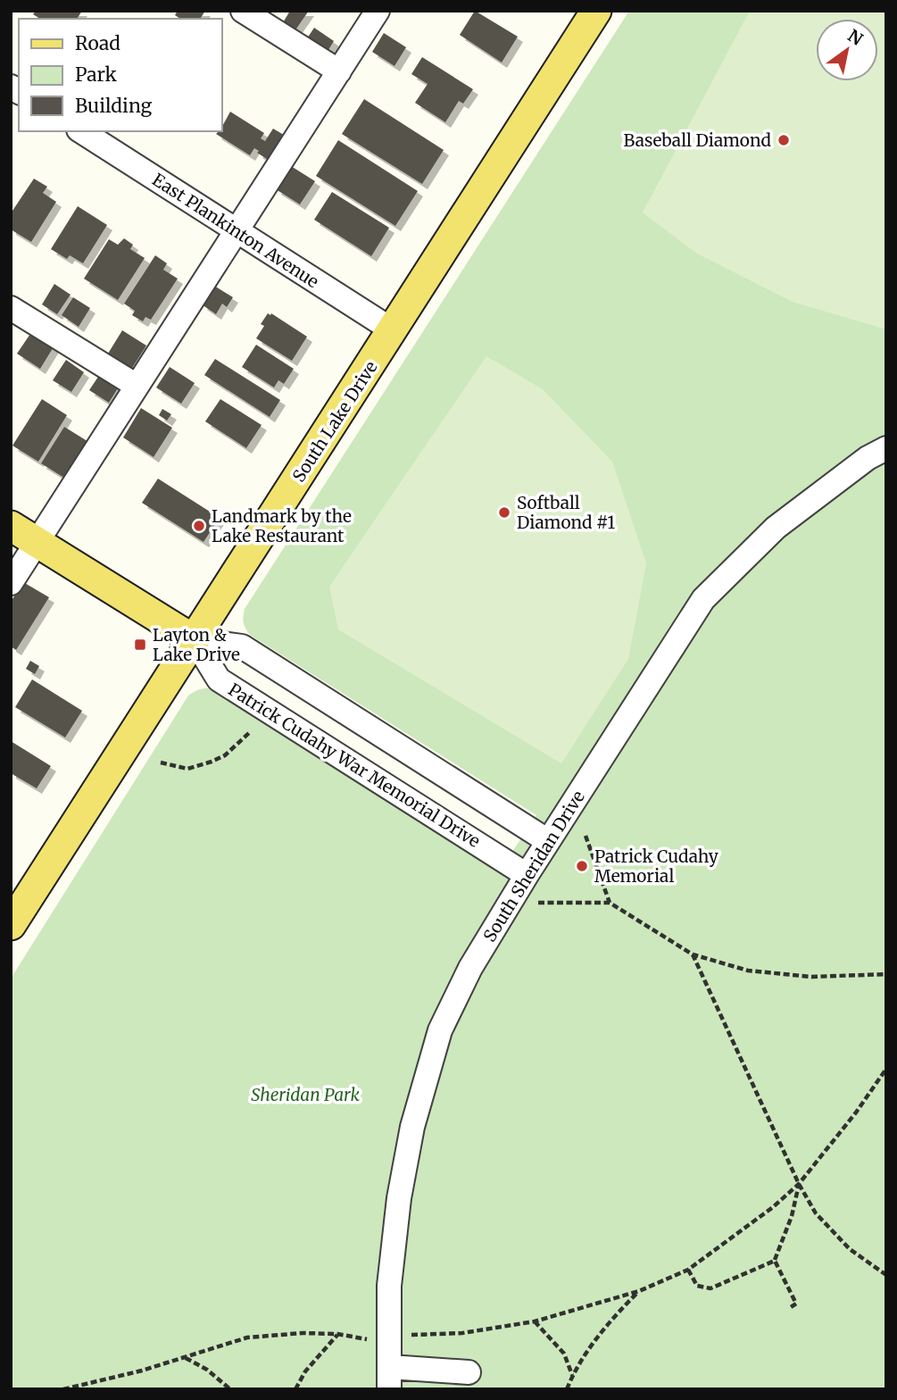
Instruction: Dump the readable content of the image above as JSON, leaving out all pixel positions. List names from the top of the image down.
{
  "streets": {
    "main road": ["South Lake Drive"],
    "street": ["East Plankinton Avenue", "Patrick Cudahy War Memorial Drive", "South Sheridan Drive"]
  },
  "crossings": [
    ["East Plankinton Avenue", "South Lake Drive"],
    ["South Lake Drive", "Patrick Cudahy War Memorial Drive"],
    ["Patrick Cudahy War Memorial Drive", "South Sheridan Drive"]
  ],
  "parks": ["Sheridan Park"],
  "places": {
    "other": [
      "Baseball Diamond",
      "Softball Diamond #1",
      "Landmark by the Lake Restaurant",
      "Patrick Cudahy Memorial"
    ],
    "transit": ["Layton & Lake Drive"]
  },
  "legend": ["Road", "Park", "Building"],
  "north": "top right"
}
